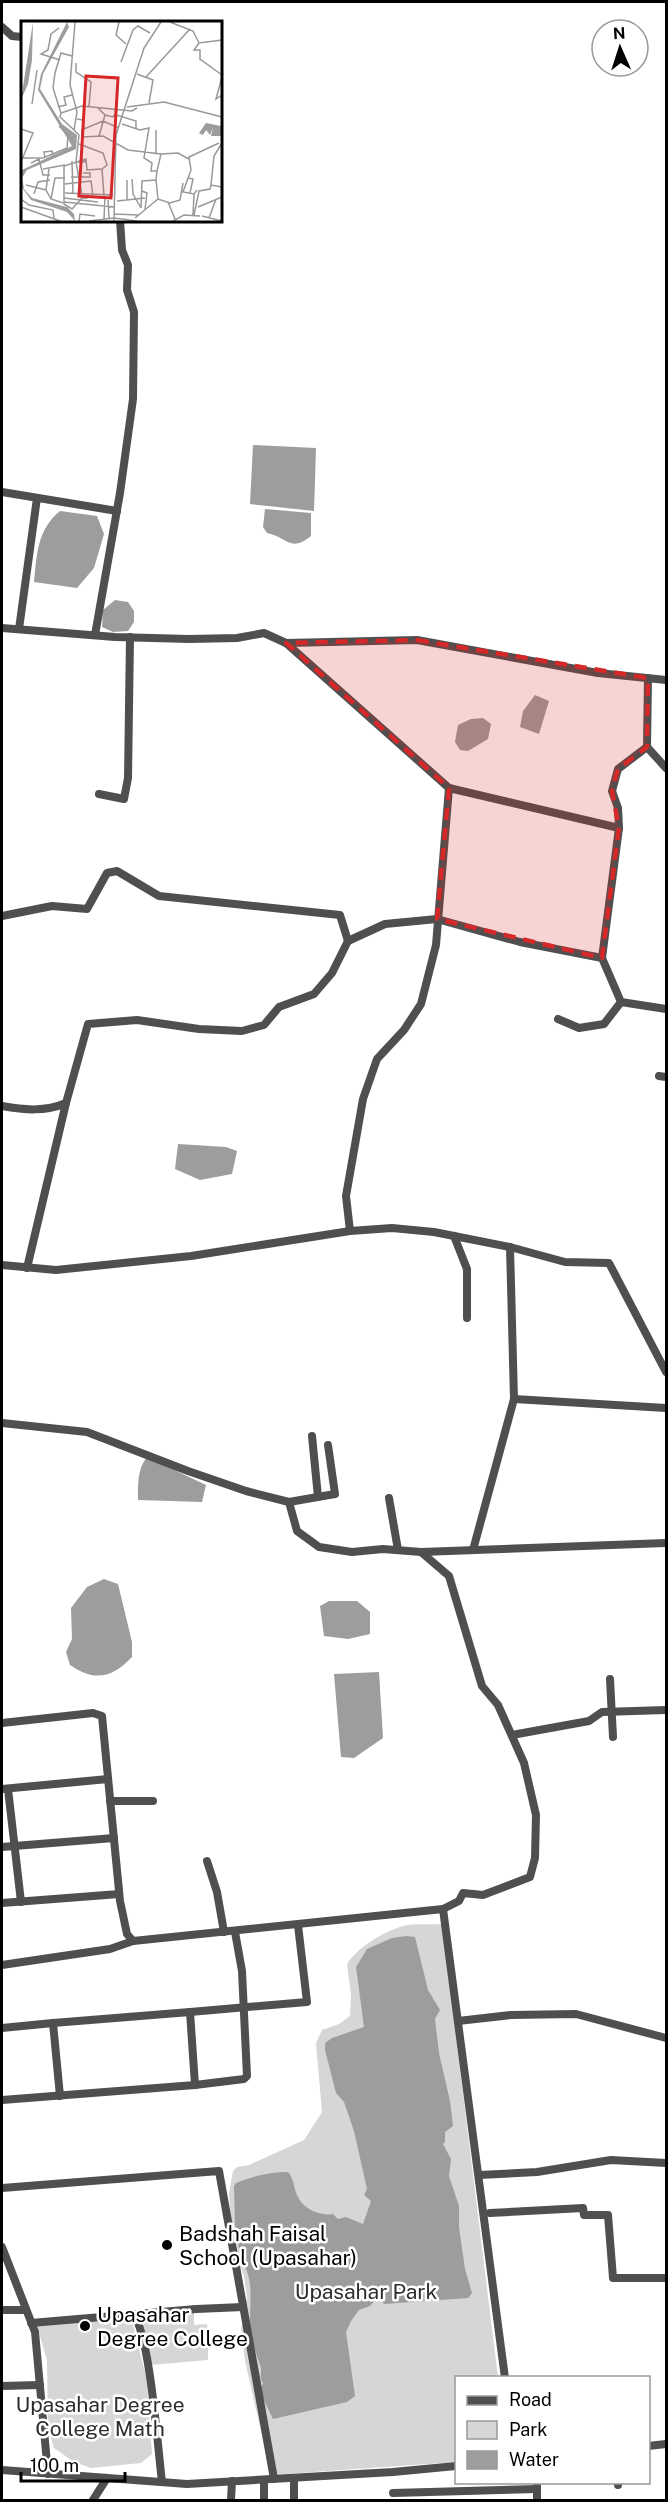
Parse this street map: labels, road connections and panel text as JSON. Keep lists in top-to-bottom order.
{
  "parks": ["Upasahar Park", "Upasahar Degree College Math"],
  "places": ["Badshah Faisal School (Upasahar)", "Upasahar Degree College"],
  "legend": ["Road", "Park", "Water"],
  "scale_bar": "100 m",
  "north": "top"
}
